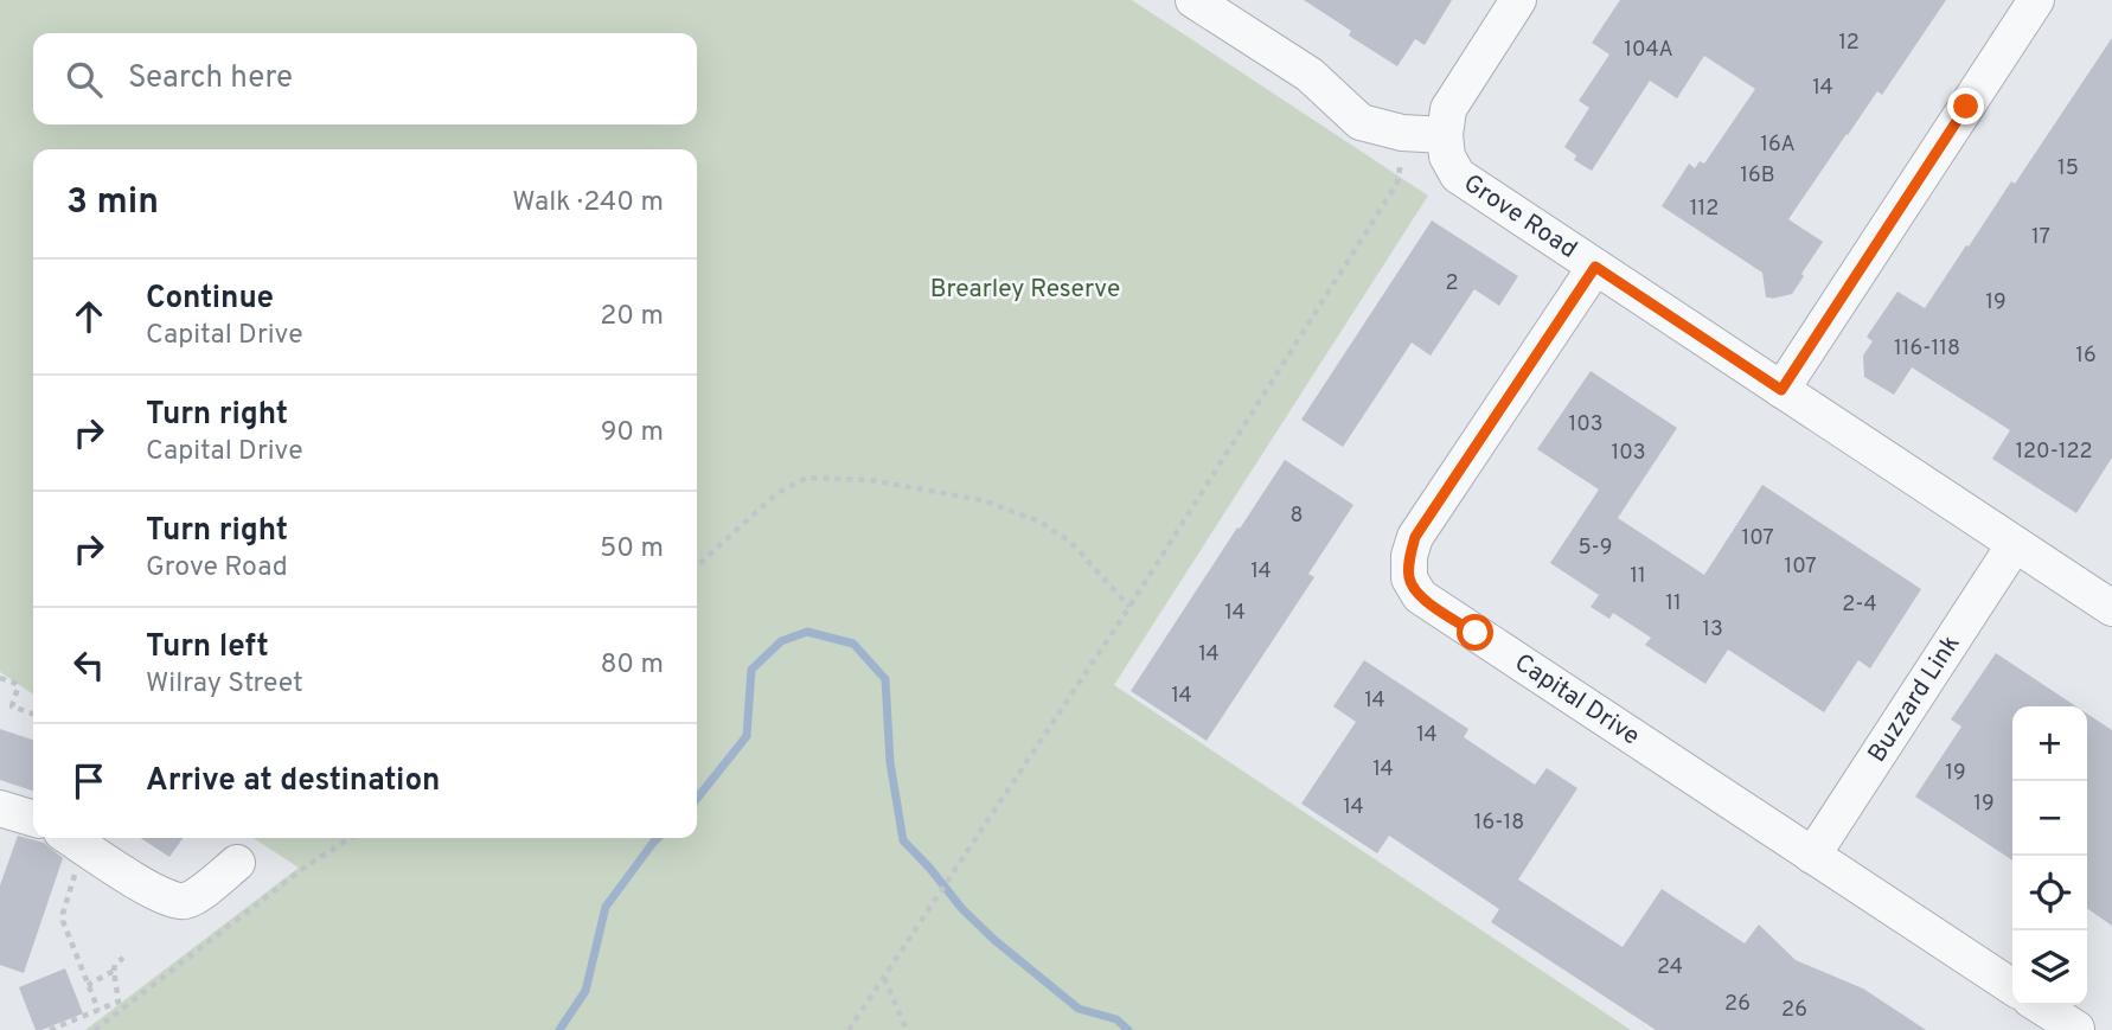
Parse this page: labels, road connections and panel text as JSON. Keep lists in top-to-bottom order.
{
  "streets": {
    "street": ["Grove Road", "Capital Drive", "Buzzard Link"]
  },
  "crossings": [
    ["Grove Road", "Capital Drive"],
    ["Grove Road", "Buzzard Link"],
    ["Capital Drive", "Buzzard Link"]
  ],
  "parks": ["Brearley Reserve"],
  "house_numbers": [
    "12",
    "104A",
    "14",
    "16A",
    "15",
    "16B",
    "112",
    "17",
    "2",
    "19",
    "116-118",
    "16",
    "103",
    "120-122",
    "103",
    "8",
    "107",
    "5-9",
    "107",
    "14",
    "11",
    "11",
    "2-4",
    "14",
    "13",
    "14",
    "14",
    "14",
    "14",
    "14",
    "19",
    "19",
    "14",
    "16-18",
    "24",
    "26",
    "26"
  ],
  "page": {
    "search": "Search here",
    "heading": ["3 min", "Walk · 240 m"],
    "list": [
      ["Continue", "Capital Drive", "20 m"],
      ["Turn right", "Capital Drive", "90 m"],
      ["Turn right", "Grove Road", "50 m"],
      ["Turn left", "Wilray Street", "80 m"],
      "Arrive at destination"
    ],
    "map_buttons": ["+", "−"]
  }
}
